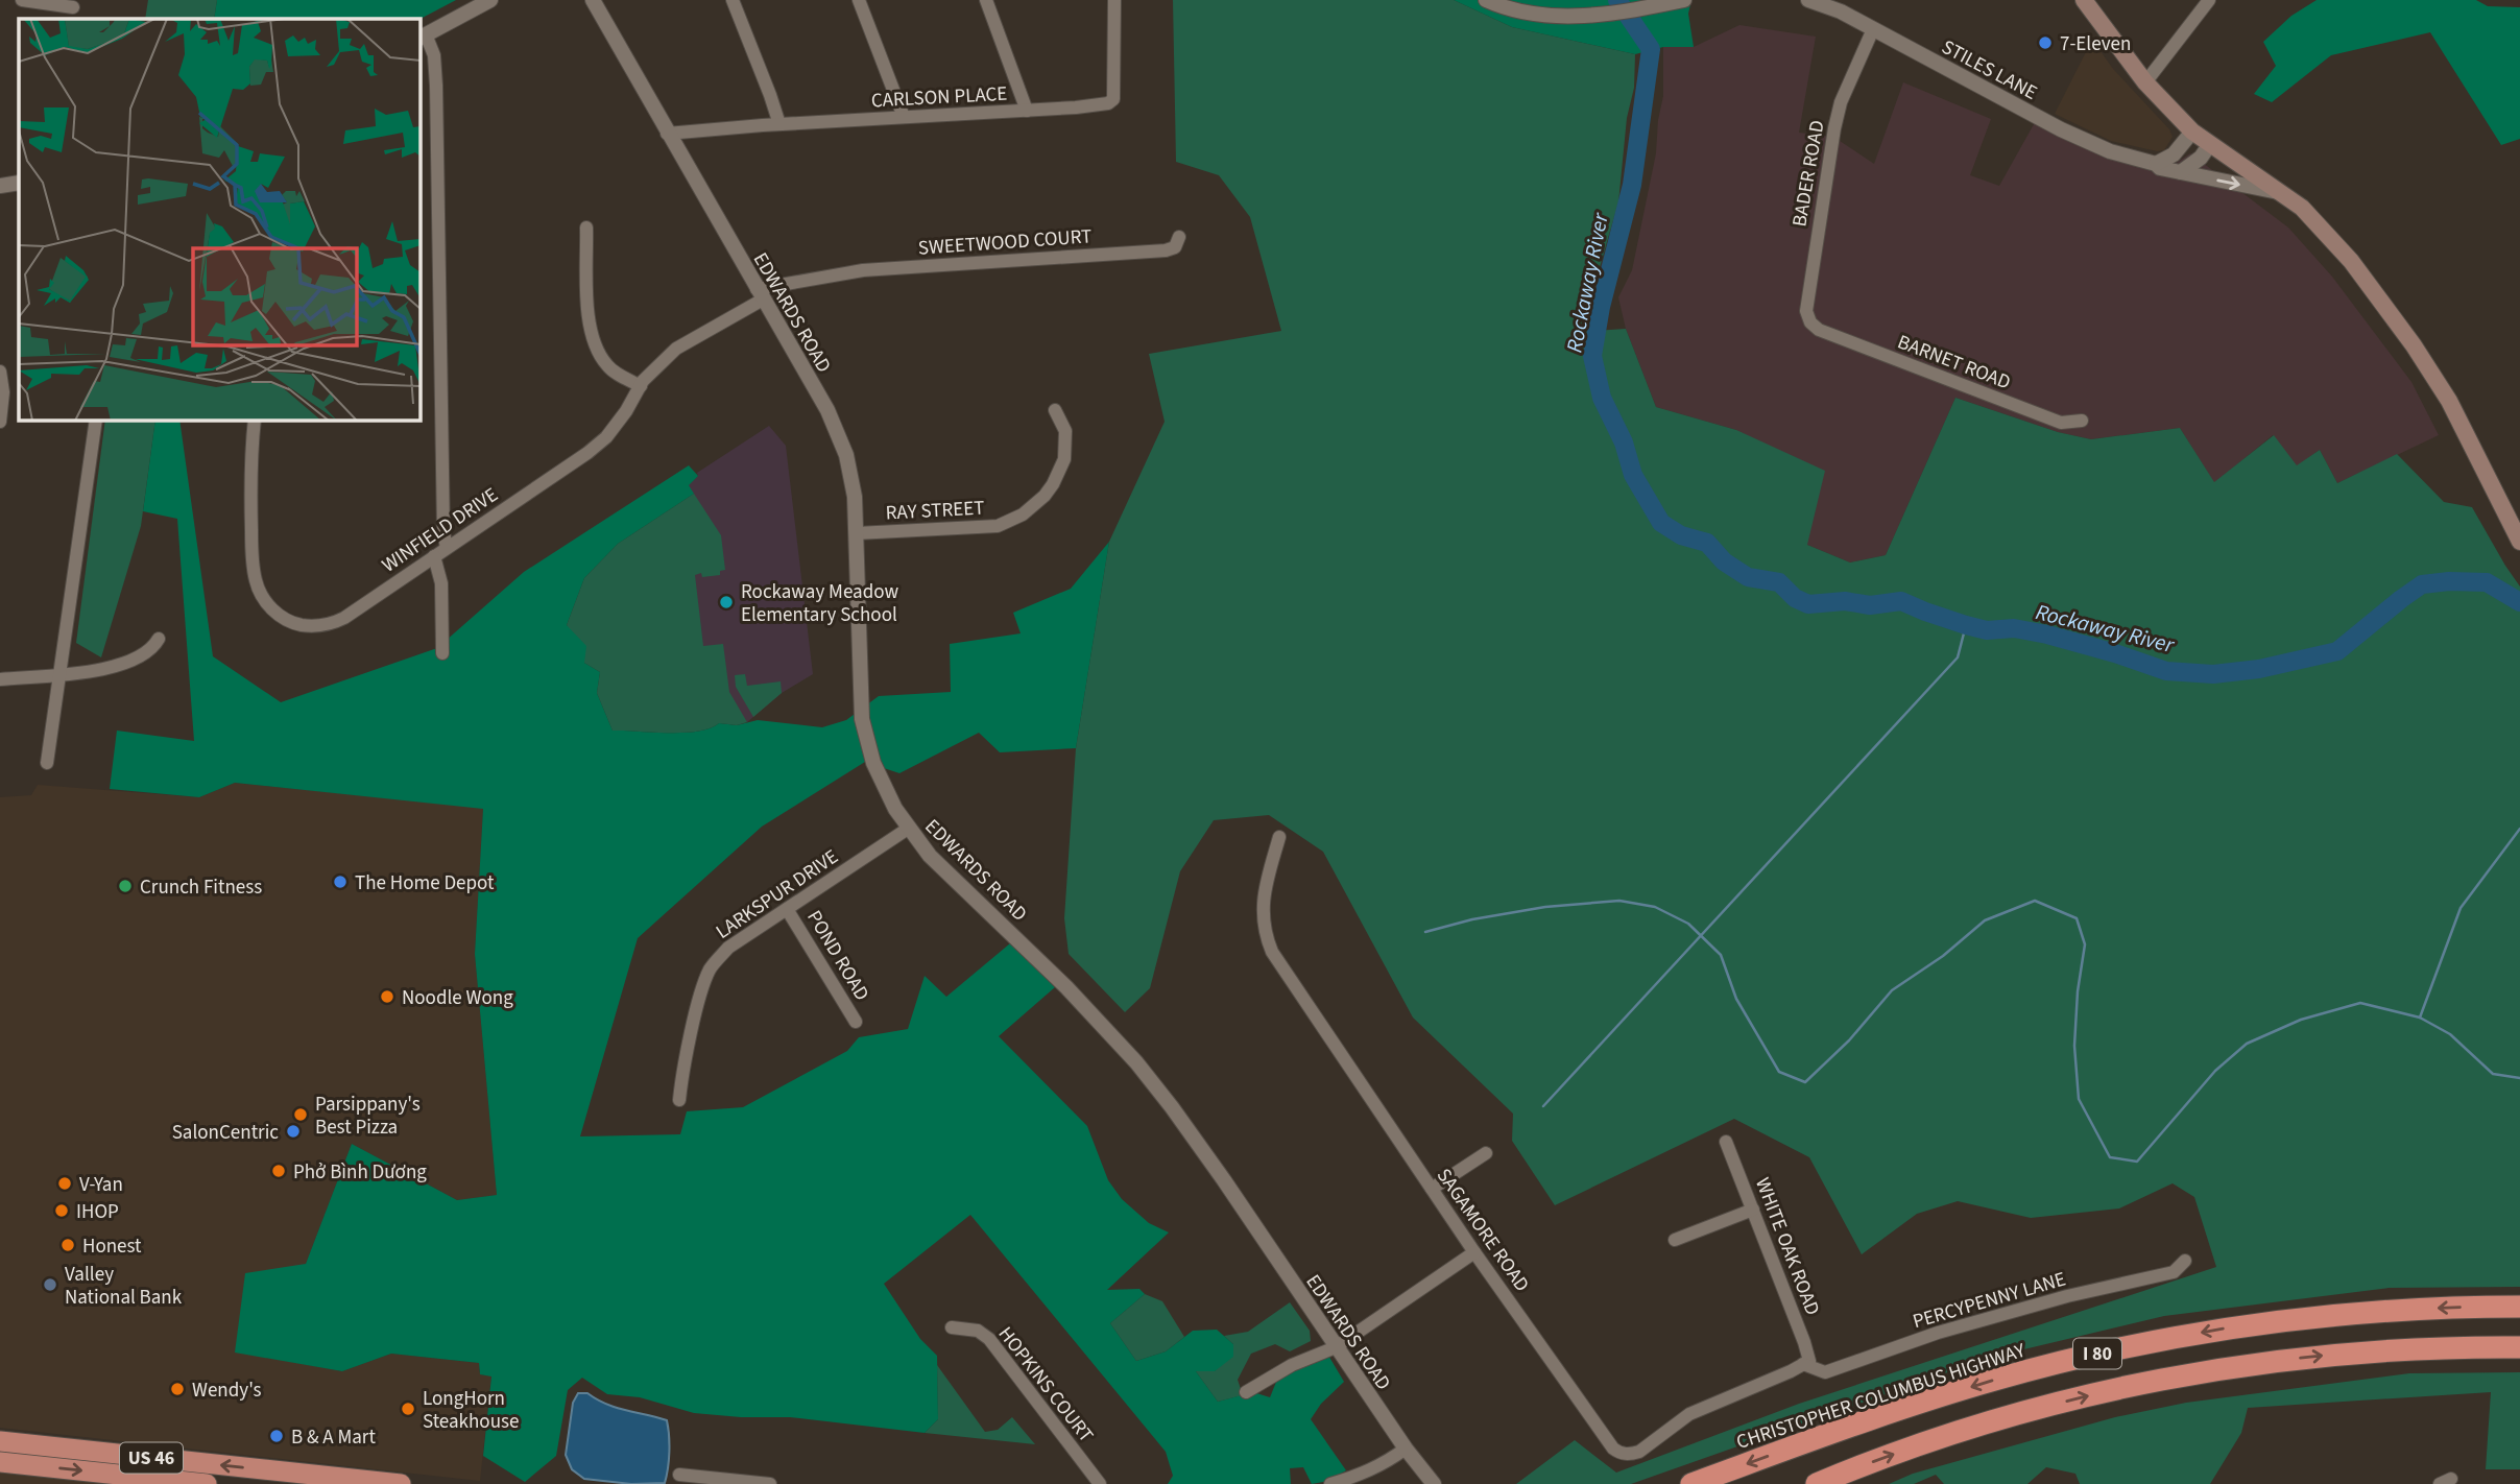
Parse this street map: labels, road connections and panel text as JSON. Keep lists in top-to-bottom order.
{
  "streets": {
    "highway": ["I 80", "CHRISTOPHER COLUMBUS HIGHWAY", "US 46"],
    "street": [
      "STILES LANE",
      "CARLSON PLACE",
      "BADER ROAD",
      "SWEETWOOD COURT",
      "EDWARDS ROAD",
      "BARNET ROAD",
      "RAY STREET",
      "WINFIELD DRIVE",
      "LARKSPUR DRIVE",
      "POND ROAD",
      "SAGAMORE ROAD",
      "WHITE OAK ROAD",
      "PERCYPENNY LANE",
      "HOPKINS COURT"
    ]
  },
  "crossings": [
    ["STILES LANE", "BADER ROAD"],
    ["CARLSON PLACE", "EDWARDS ROAD"],
    ["BADER ROAD", "BARNET ROAD"],
    ["SWEETWOOD COURT", "WINFIELD DRIVE"],
    ["EDWARDS ROAD", "RAY STREET"],
    ["EDWARDS ROAD", "WINFIELD DRIVE"],
    ["EDWARDS ROAD", "LARKSPUR DRIVE"],
    ["LARKSPUR DRIVE", "POND ROAD"],
    ["SAGAMORE ROAD", "WHITE OAK ROAD"],
    ["SAGAMORE ROAD", "PERCYPENNY LANE"],
    ["WHITE OAK ROAD", "PERCYPENNY LANE"]
  ],
  "water": ["Rockaway River"],
  "places": [
    "7-Eleven",
    "Rockaway Meadow Elementary School",
    "The Home Depot",
    "Crunch Fitness",
    "Noodle Wong",
    "Parsippany's Best Pizza",
    "SalonCentric",
    "Phở Bình Dương",
    "V-Yan",
    "IHOP",
    "Honest",
    "Valley National Bank",
    "Wendy's",
    "LongHorn Steakhouse",
    "B & A Mart"
  ]
}
